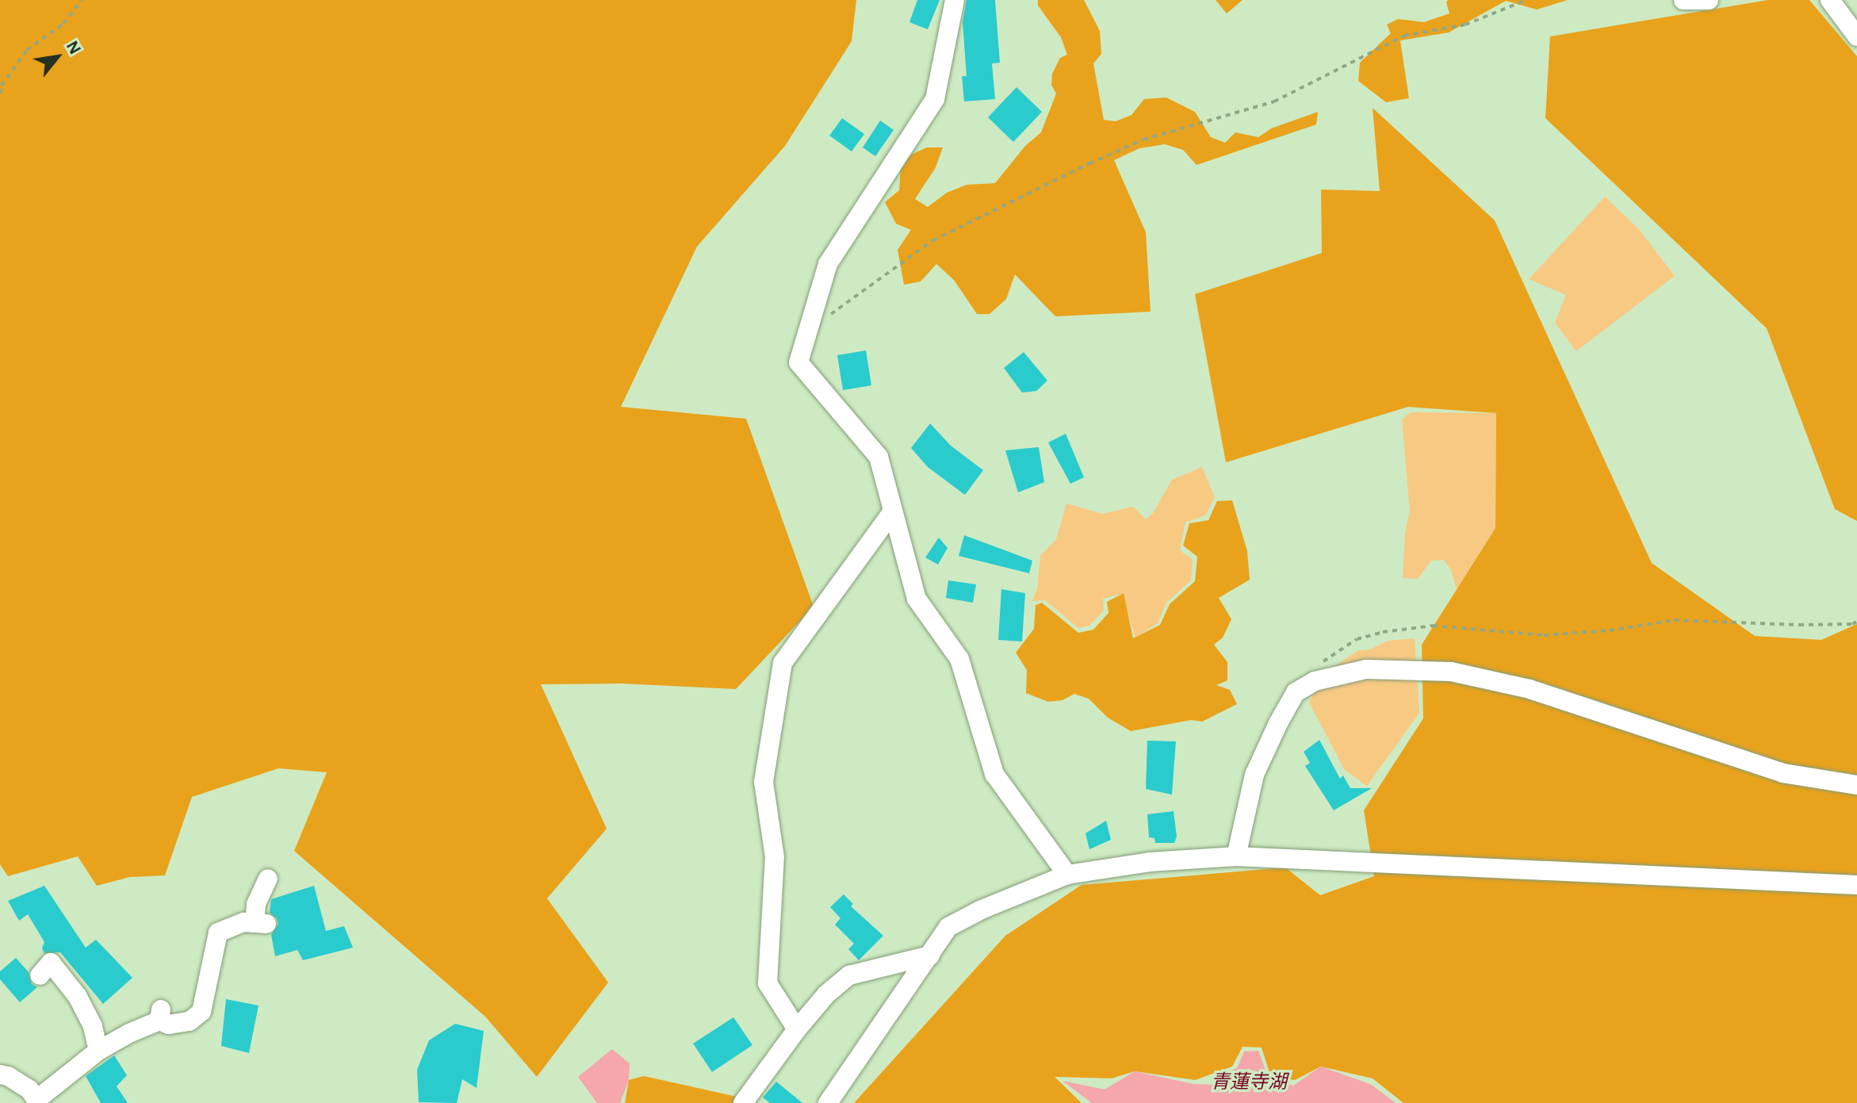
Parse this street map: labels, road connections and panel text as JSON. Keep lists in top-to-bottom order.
{
  "water": ["青蓮寺湖"],
  "north": "top right"
}
